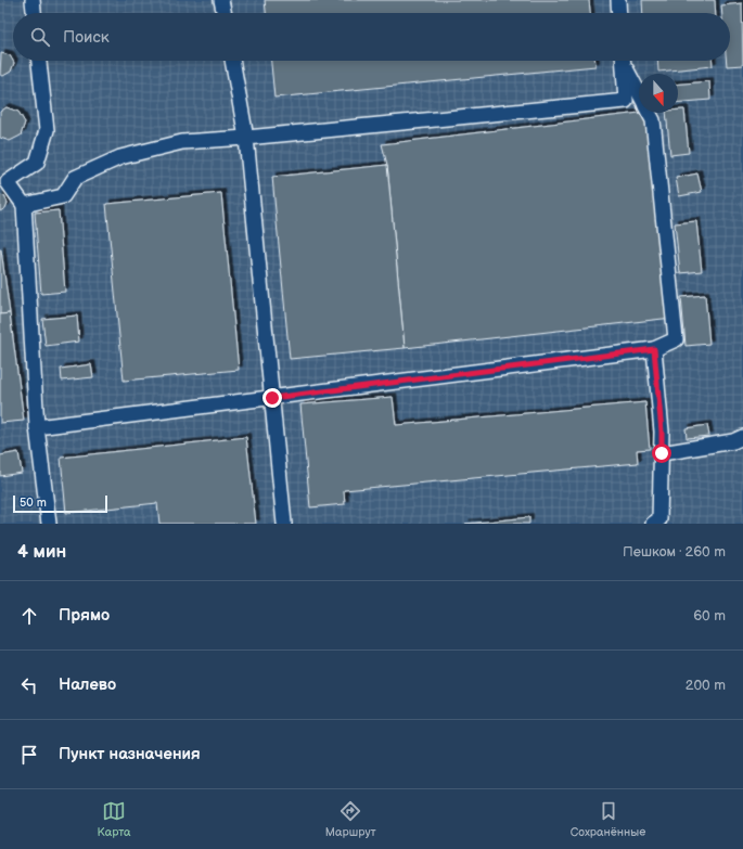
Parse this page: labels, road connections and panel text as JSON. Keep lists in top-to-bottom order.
{
  "scale_bar": "50 m",
  "north": "bottom",
  "page": {
    "search": "Поиск",
    "scale": "50 m",
    "heading": ["4 мин", "Пешком · 260 m"],
    "list": [
      ["Прямо", "60 m"],
      ["Налево", "200 m"],
      "Пункт назначения"
    ],
    "nav": ["Карта", "Маршрут", "Сохранённые"]
  }
}
